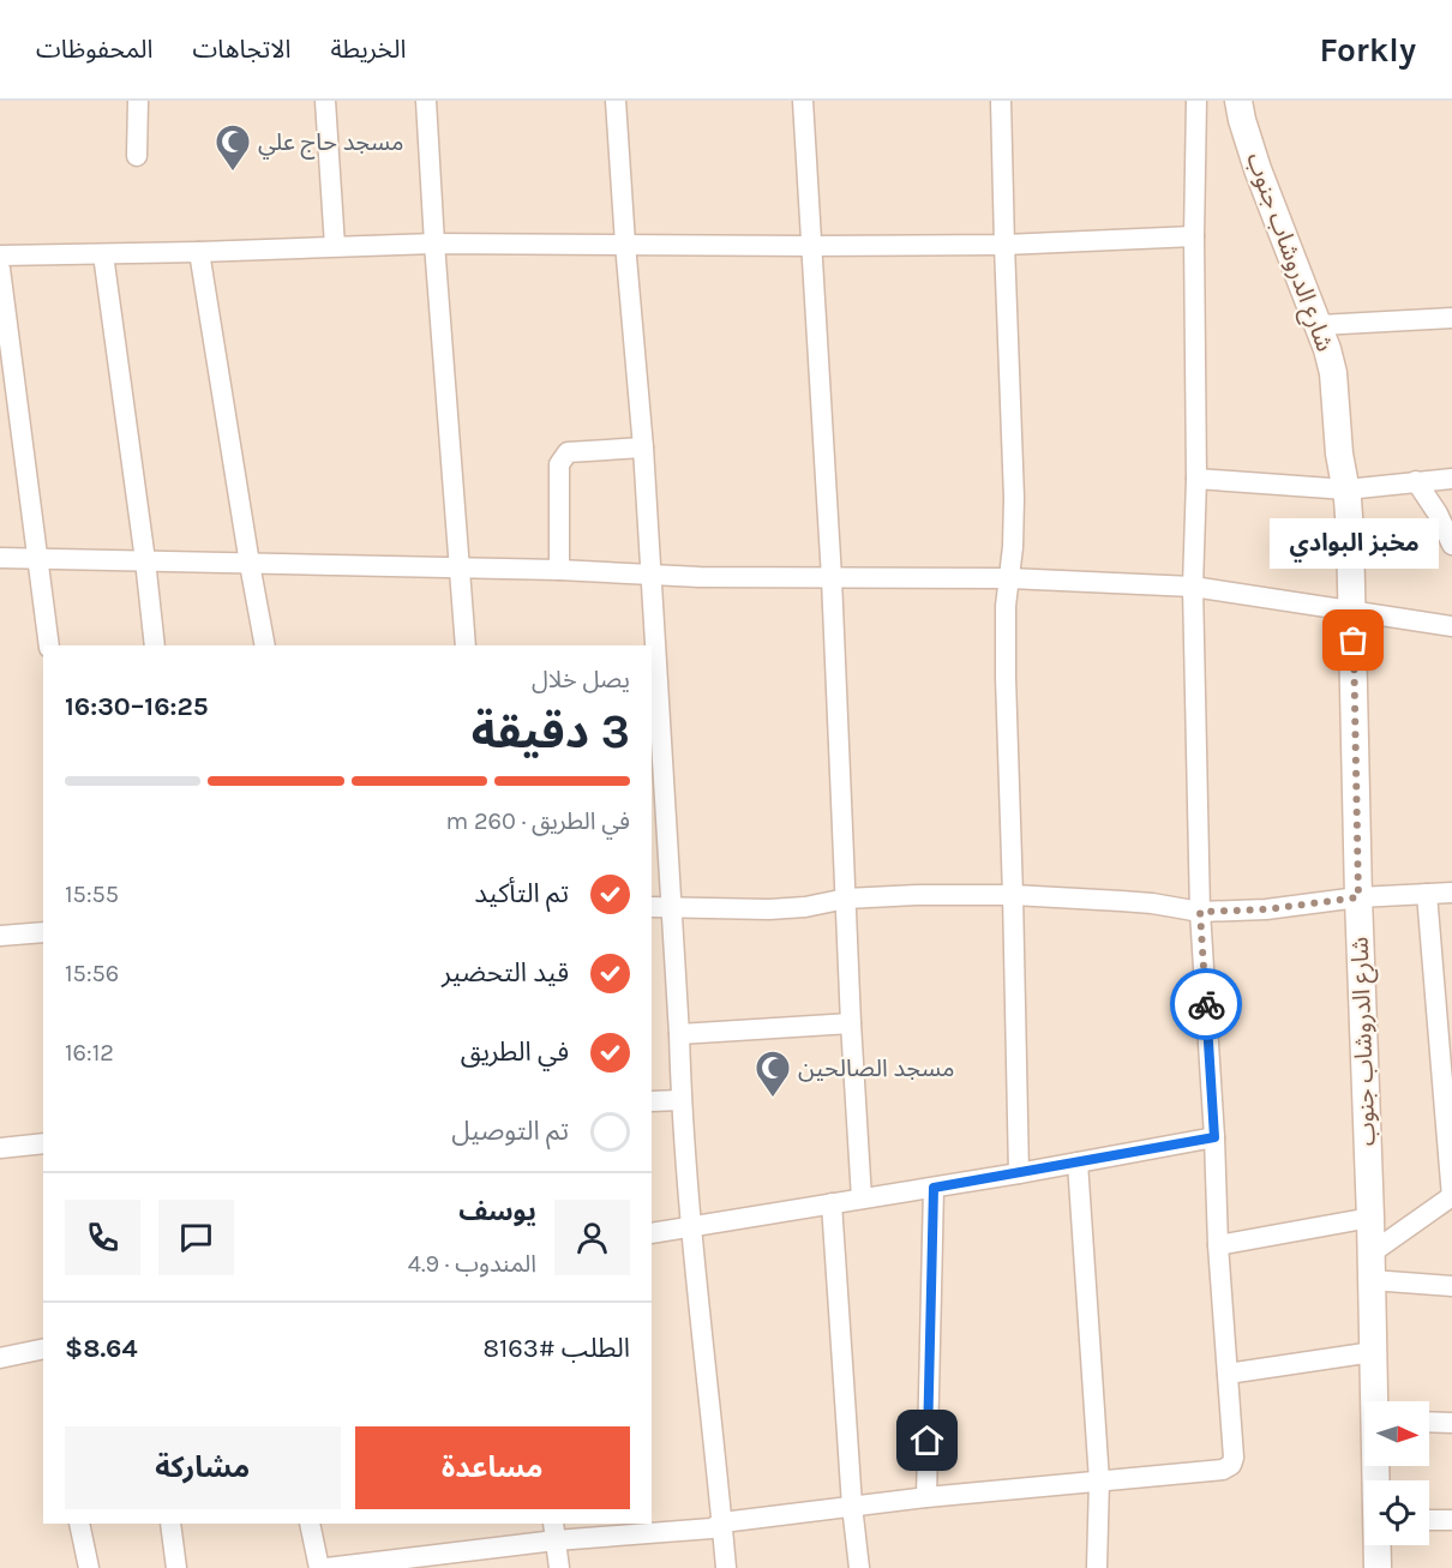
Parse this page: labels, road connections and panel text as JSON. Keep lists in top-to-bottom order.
{
  "streets": {
    "street": ["شارع الدروشاب جنوب"]
  },
  "places": {
    "mosque": ["مسجد حاج علي", "مسجد الصالحين"],
    "other": ["مخبز البوادي"]
  },
  "north": "right",
  "page": {
    "header": "Forkly",
    "nav": ["الخريطة", "الاتجاهات", "المحفوظات"],
    "bubble": "مخبز البوادي",
    "heading": ["3 دقيقة", "يصل خلال", "16:25–16:30"],
    "panel": [
      "يوسف",
      "المندوب · 4.9",
      "الطلب #8163",
      "$8.64"
    ],
    "bar": "في الطريق · 260 m",
    "list": [
      ["تم التأكيد", "15:55"],
      ["قيد التحضير", "15:56"],
      ["في الطريق", "16:12"],
      "تم التوصيل"
    ],
    "buttons": ["مساعدة", "مشاركة"]
  }
}
